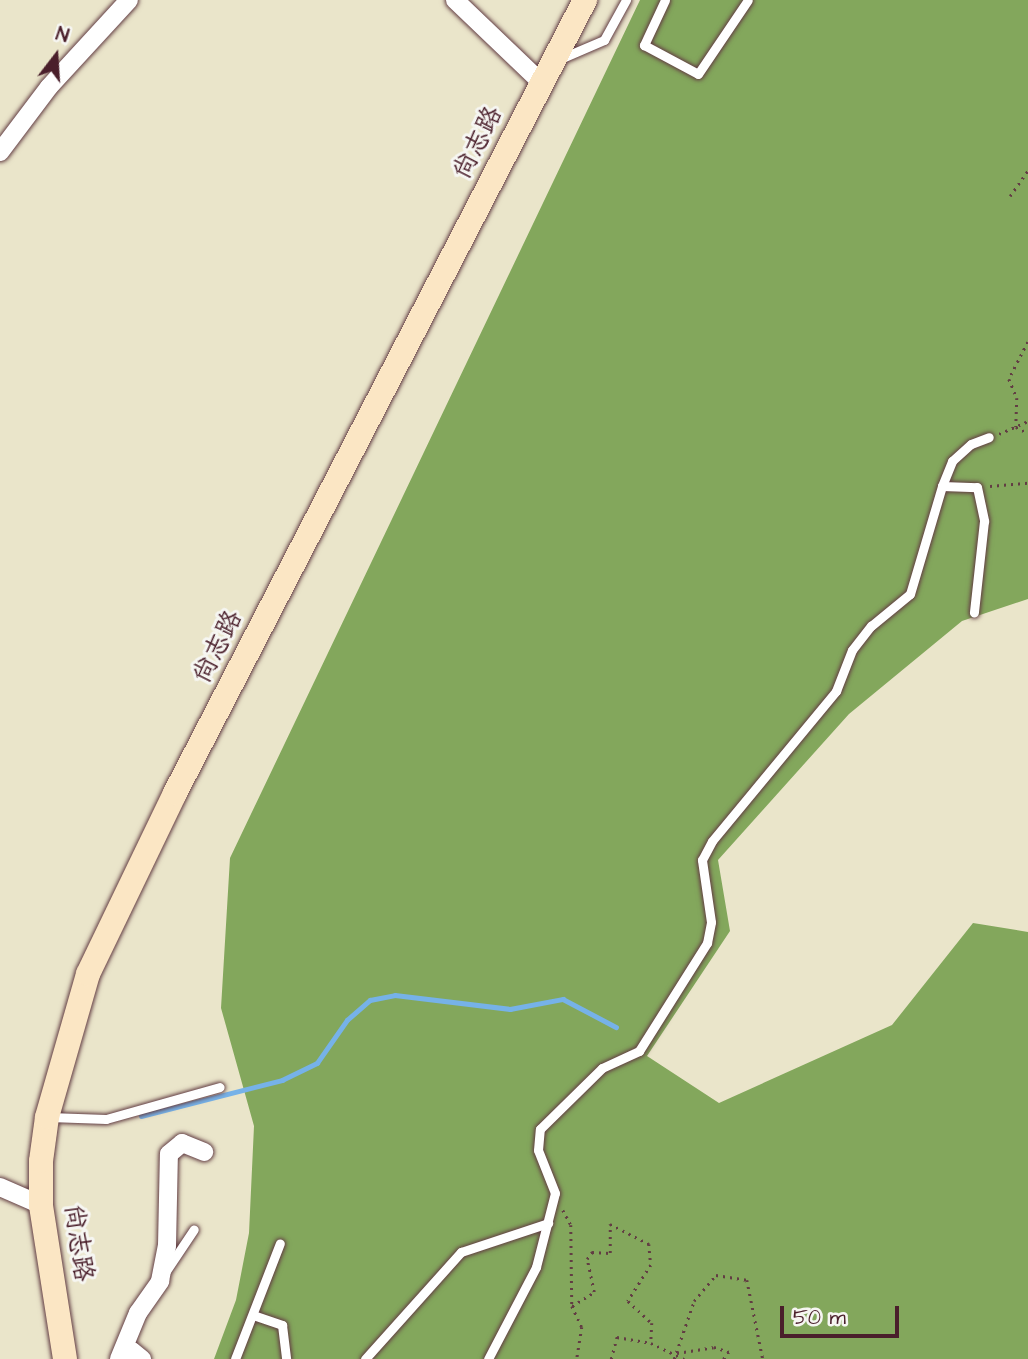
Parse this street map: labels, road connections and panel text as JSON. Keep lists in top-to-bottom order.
{
  "streets": {
    "street": ["尚志路"]
  },
  "scale_bar": "50 m",
  "north": "top"
}
